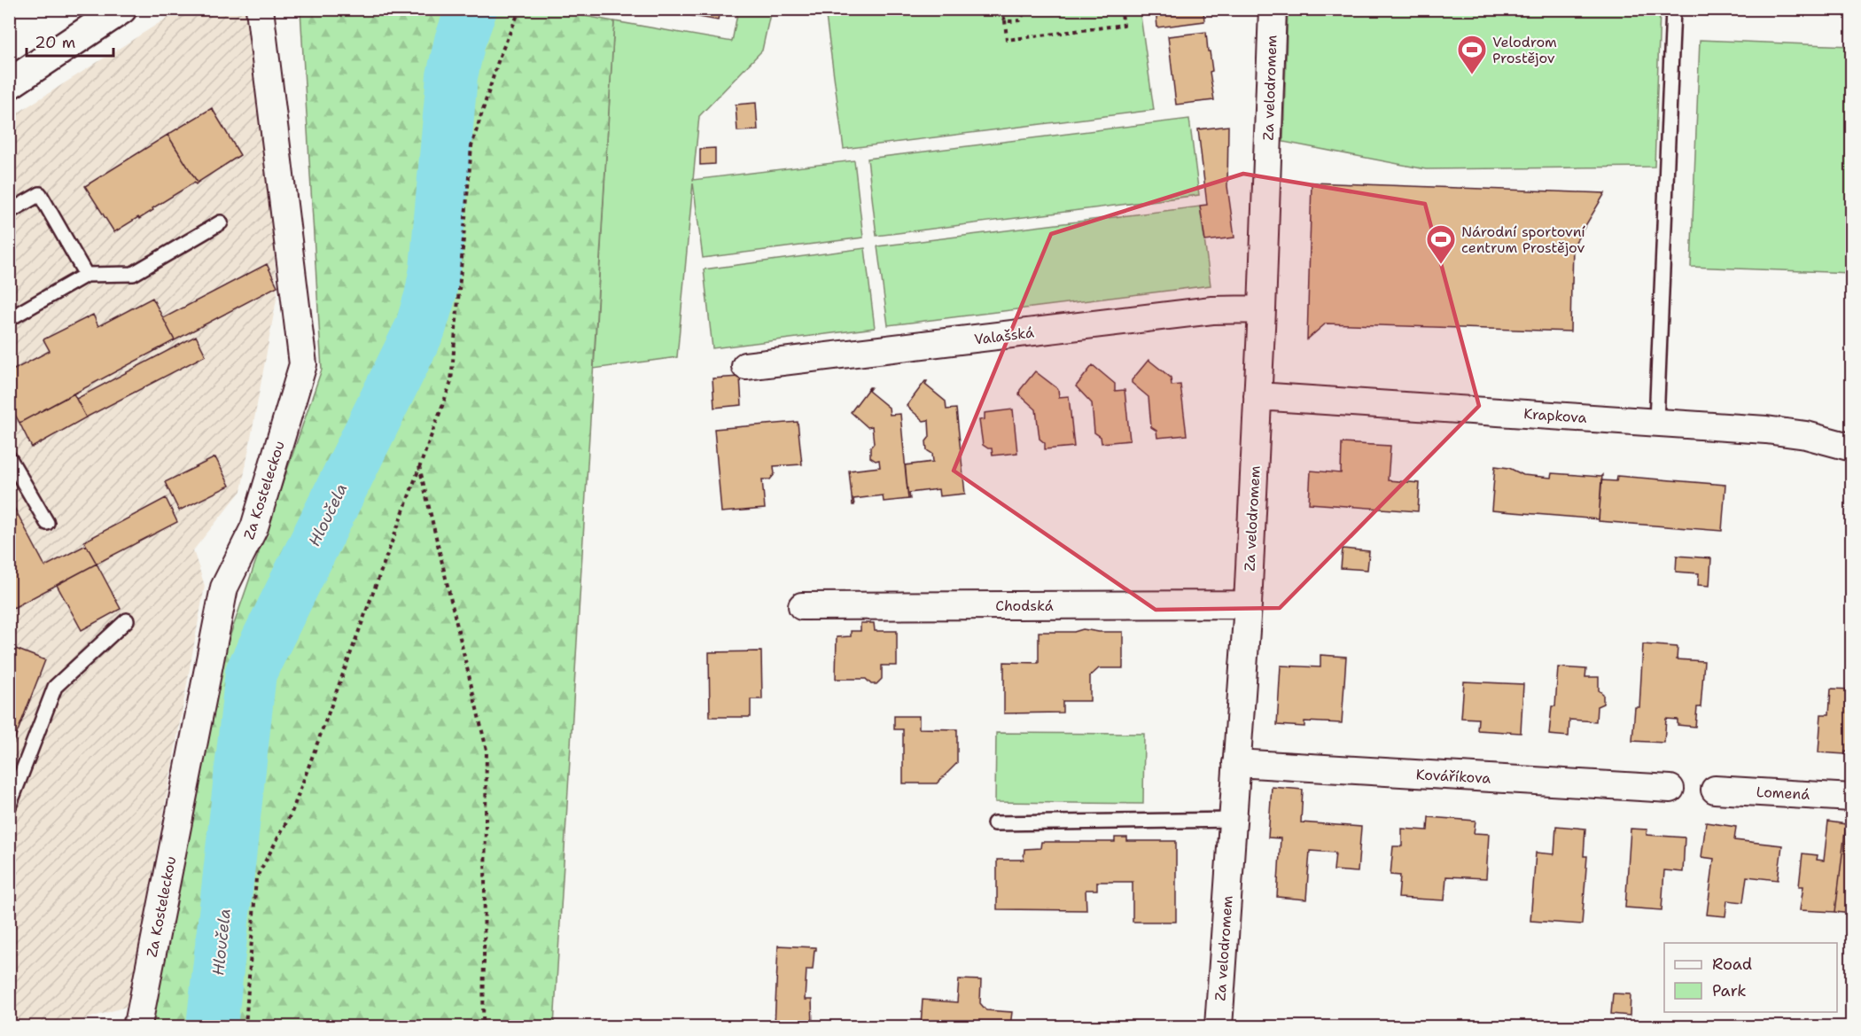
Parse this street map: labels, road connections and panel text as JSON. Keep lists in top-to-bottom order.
{
  "streets": {
    "street": [
      "Za velodromem",
      "Valašská",
      "Krapkova",
      "Za Kosteleckou",
      "Chodská",
      "Kováříkova",
      "Lomená"
    ]
  },
  "crossings": [
    ["Za velodromem", "Valašská"],
    ["Za velodromem", "Krapkova"],
    ["Za velodromem", "Chodská"],
    ["Za velodromem", "Kováříkova"]
  ],
  "water": ["Hloučela"],
  "places": {
    "sports": ["Velodrom Prostějov", "Národní sportovní centrum Prostějov"]
  },
  "legend": ["Road", "Park"],
  "scale_bar": "20 m"
}
